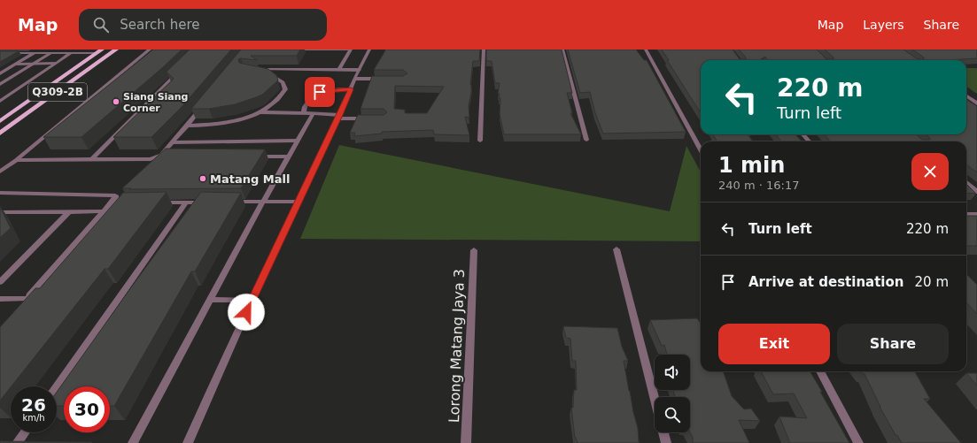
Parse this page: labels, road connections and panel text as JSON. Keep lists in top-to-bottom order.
{
  "streets": {
    "main road": ["Q309-2B"],
    "street": ["Lorong Matang Jaya 3"]
  },
  "places": ["Siang Siang Corner", "Matang Mall"],
  "page": {
    "header": "Map",
    "search": "Search here",
    "nav": ["Map", "Layers", "Share"],
    "turn": ["220 m", "Turn left"],
    "heading": ["1 min", "240 m · 16:17"],
    "list": [
      {
        "name": "Turn left",
        "value": "220 m"
      },
      {
        "name": "Arrive at destination",
        "value": "20 m"
      }
    ],
    "buttons": ["Exit", "Share"],
    "speed": "26 km/h",
    "limit": "30"
  }
}
